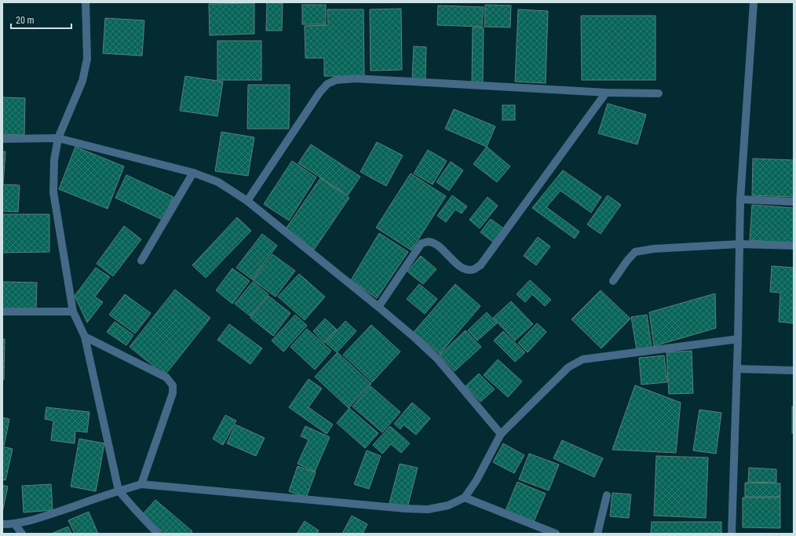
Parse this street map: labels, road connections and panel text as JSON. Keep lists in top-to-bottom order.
{
  "scale_bar": "20 m"
}
